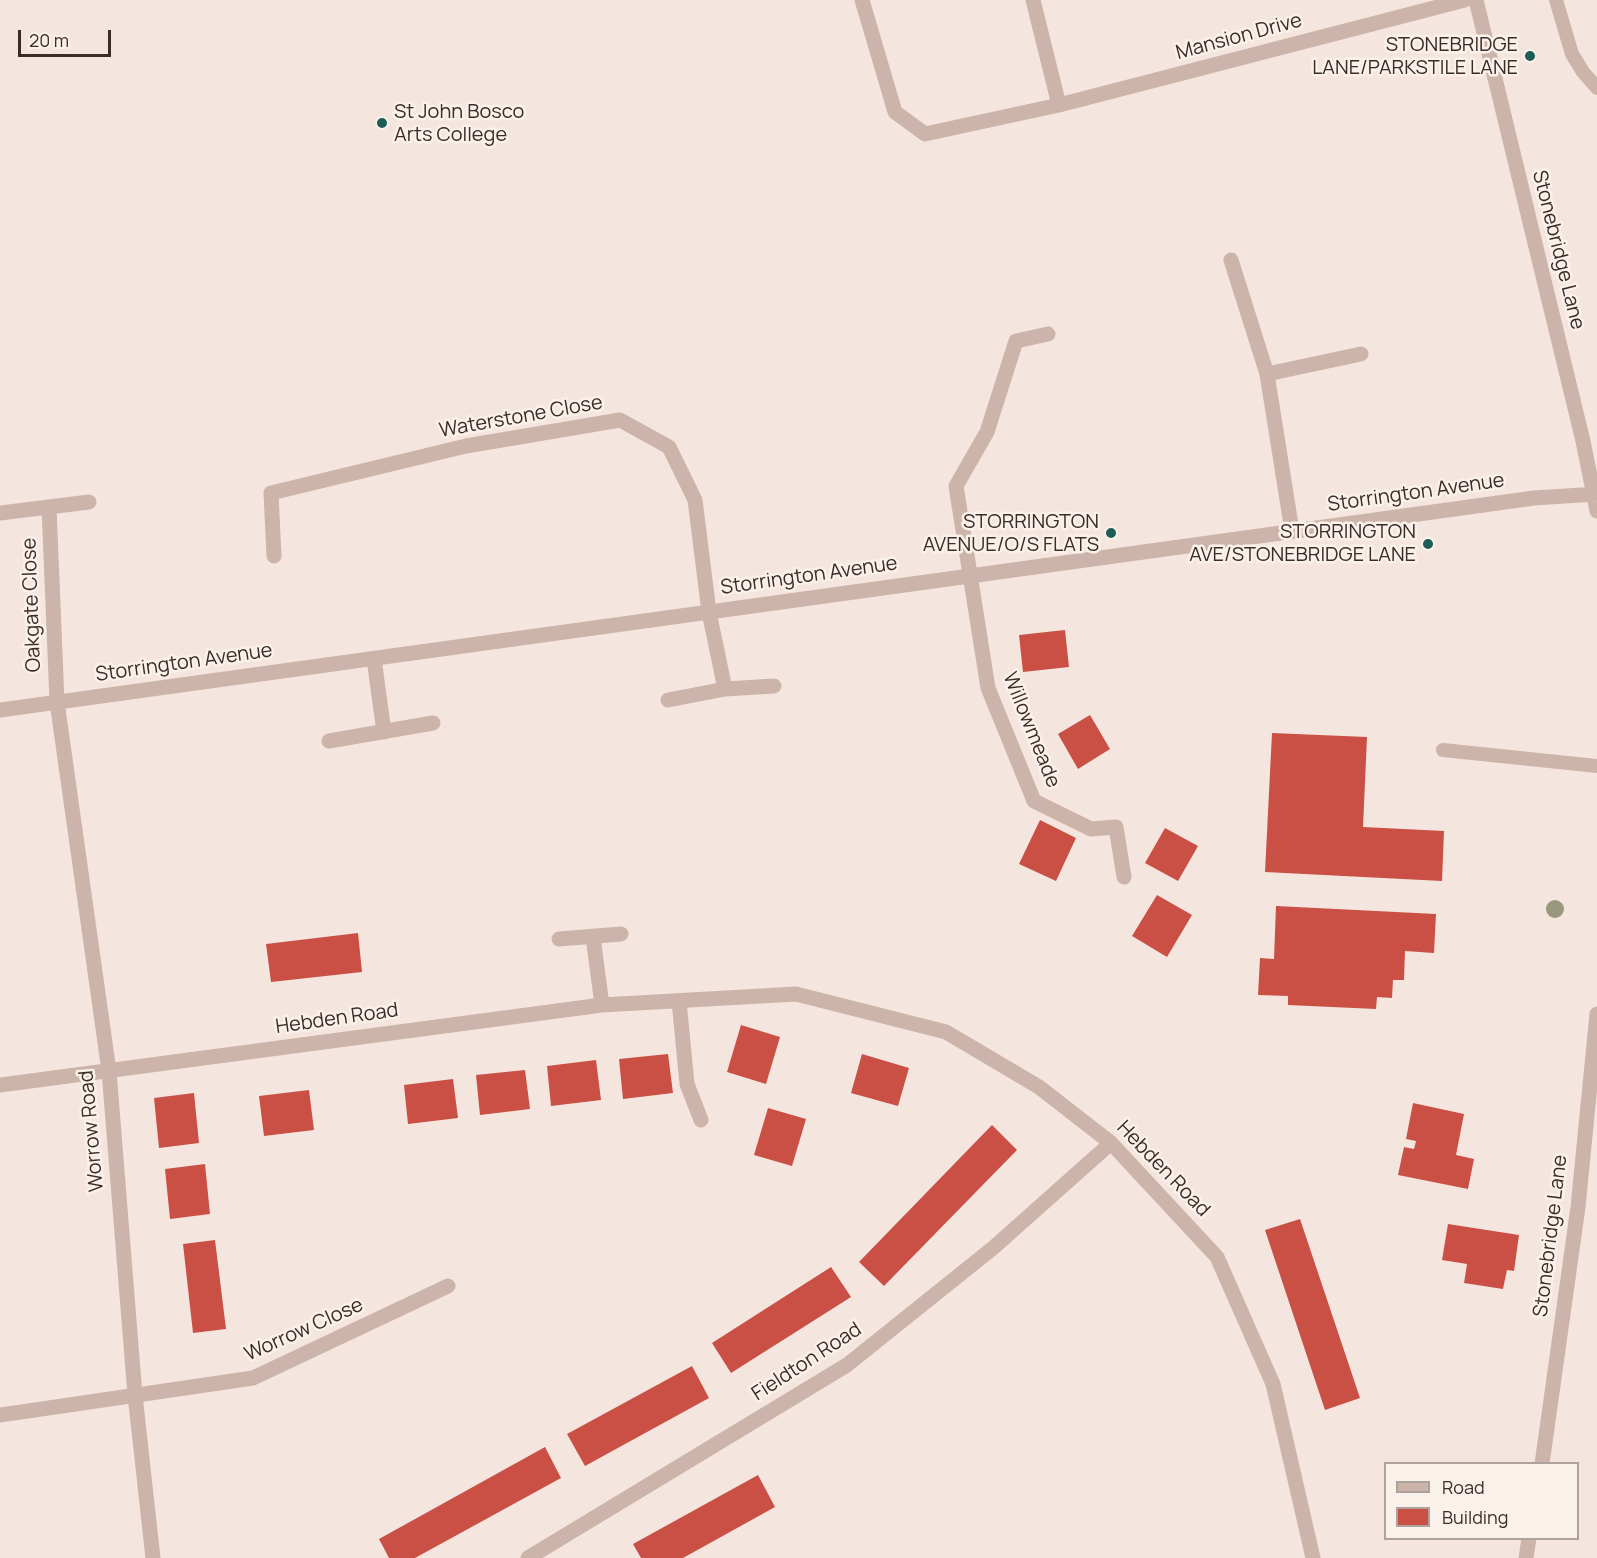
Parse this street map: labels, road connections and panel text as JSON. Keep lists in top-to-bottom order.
{
  "streets": {
    "street": [
      "Mansion Drive",
      "Stonebridge Lane",
      "Waterstone Close",
      "Storrington Avenue",
      "Oakgate Close",
      "Willowmeade",
      "Hebden Road",
      "Worrow Road",
      "Worrow Close",
      "Fieldton Road"
    ]
  },
  "crossings": [
    ["Stonebridge Lane", "Storrington Avenue"],
    ["Waterstone Close", "Storrington Avenue"],
    ["Storrington Avenue", "Oakgate Close"],
    ["Storrington Avenue", "Willowmeade"],
    ["Storrington Avenue", "Worrow Road"],
    ["Oakgate Close", "Worrow Road"],
    ["Hebden Road", "Worrow Road"],
    ["Hebden Road", "Fieldton Road"],
    ["Worrow Road", "Worrow Close"]
  ],
  "places": [
    "STONEBRIDGE LANE/PARKSTILE LANE",
    "St John Bosco Arts College",
    "STORRINGTON AVENUE/O/S FLATS",
    "STORRINGTON AVE/STONEBRIDGE LANE"
  ],
  "legend": ["Road", "Building"],
  "scale_bar": "20 m"
}
